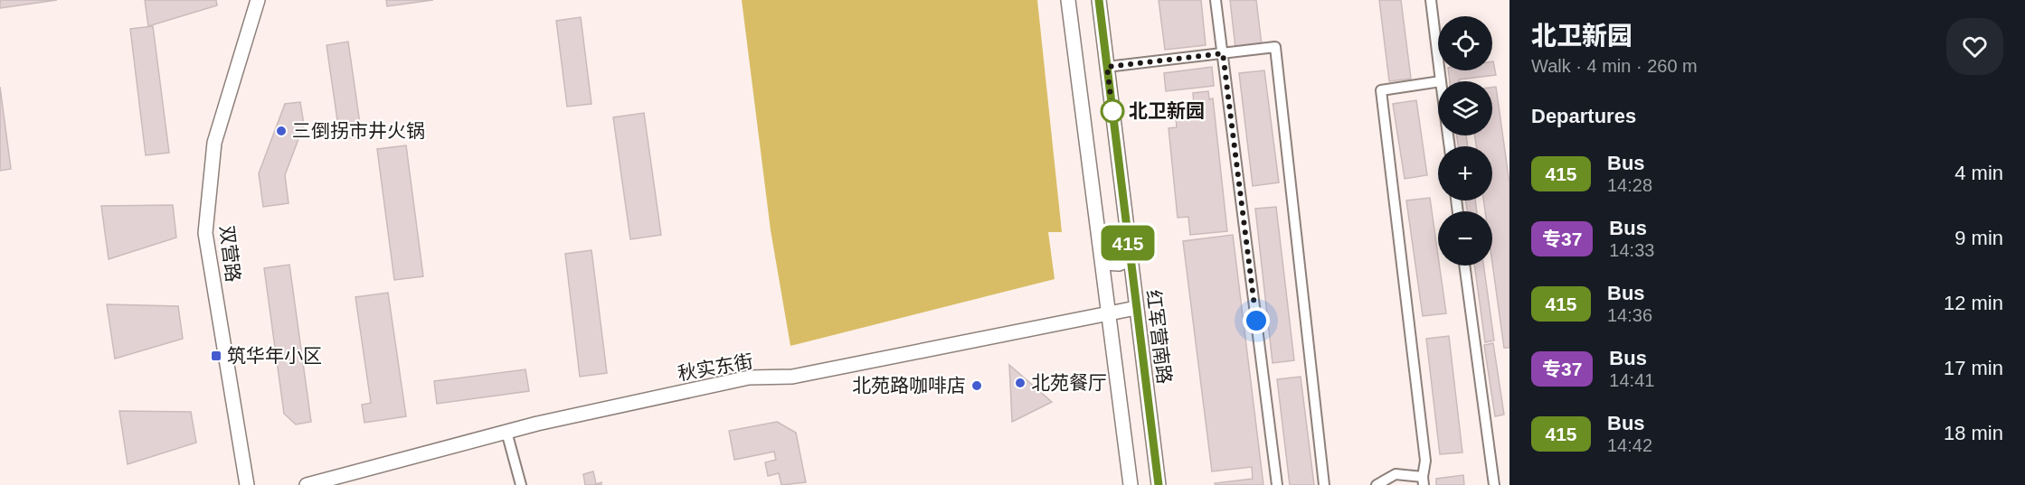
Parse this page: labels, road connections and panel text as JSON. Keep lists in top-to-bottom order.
{
  "streets": {
    "street": ["双营路", "红军营南路", "秋实东街"]
  },
  "crossings": [
    ["红军营南路", "秋实东街"]
  ],
  "places": {
    "other": [
      "北卫新园",
      "三倒拐市井火锅",
      "北苑餐厅",
      "北苑路咖啡店"
    ],
    "transit": ["筑华年小区"]
  },
  "lines": ["bus line 415"],
  "page": {
    "on_map": "415",
    "heading": [
      ["北卫新园", "Walk · 4 min · 260 m"],
      "Departures"
    ],
    "map_buttons": ["+", "−"],
    "list": [
      {
        "mark": "415",
        "name": "Bus",
        "note": "14:28",
        "value": "4 min"
      },
      {
        "mark": "专37",
        "name": "Bus",
        "note": "14:33",
        "value": "9 min"
      },
      {
        "mark": "415",
        "name": "Bus",
        "note": "14:36",
        "value": "12 min"
      },
      {
        "mark": "专37",
        "name": "Bus",
        "note": "14:41",
        "value": "17 min"
      },
      {
        "mark": "415",
        "name": "Bus",
        "note": "14:42",
        "value": "18 min"
      }
    ]
  }
}
